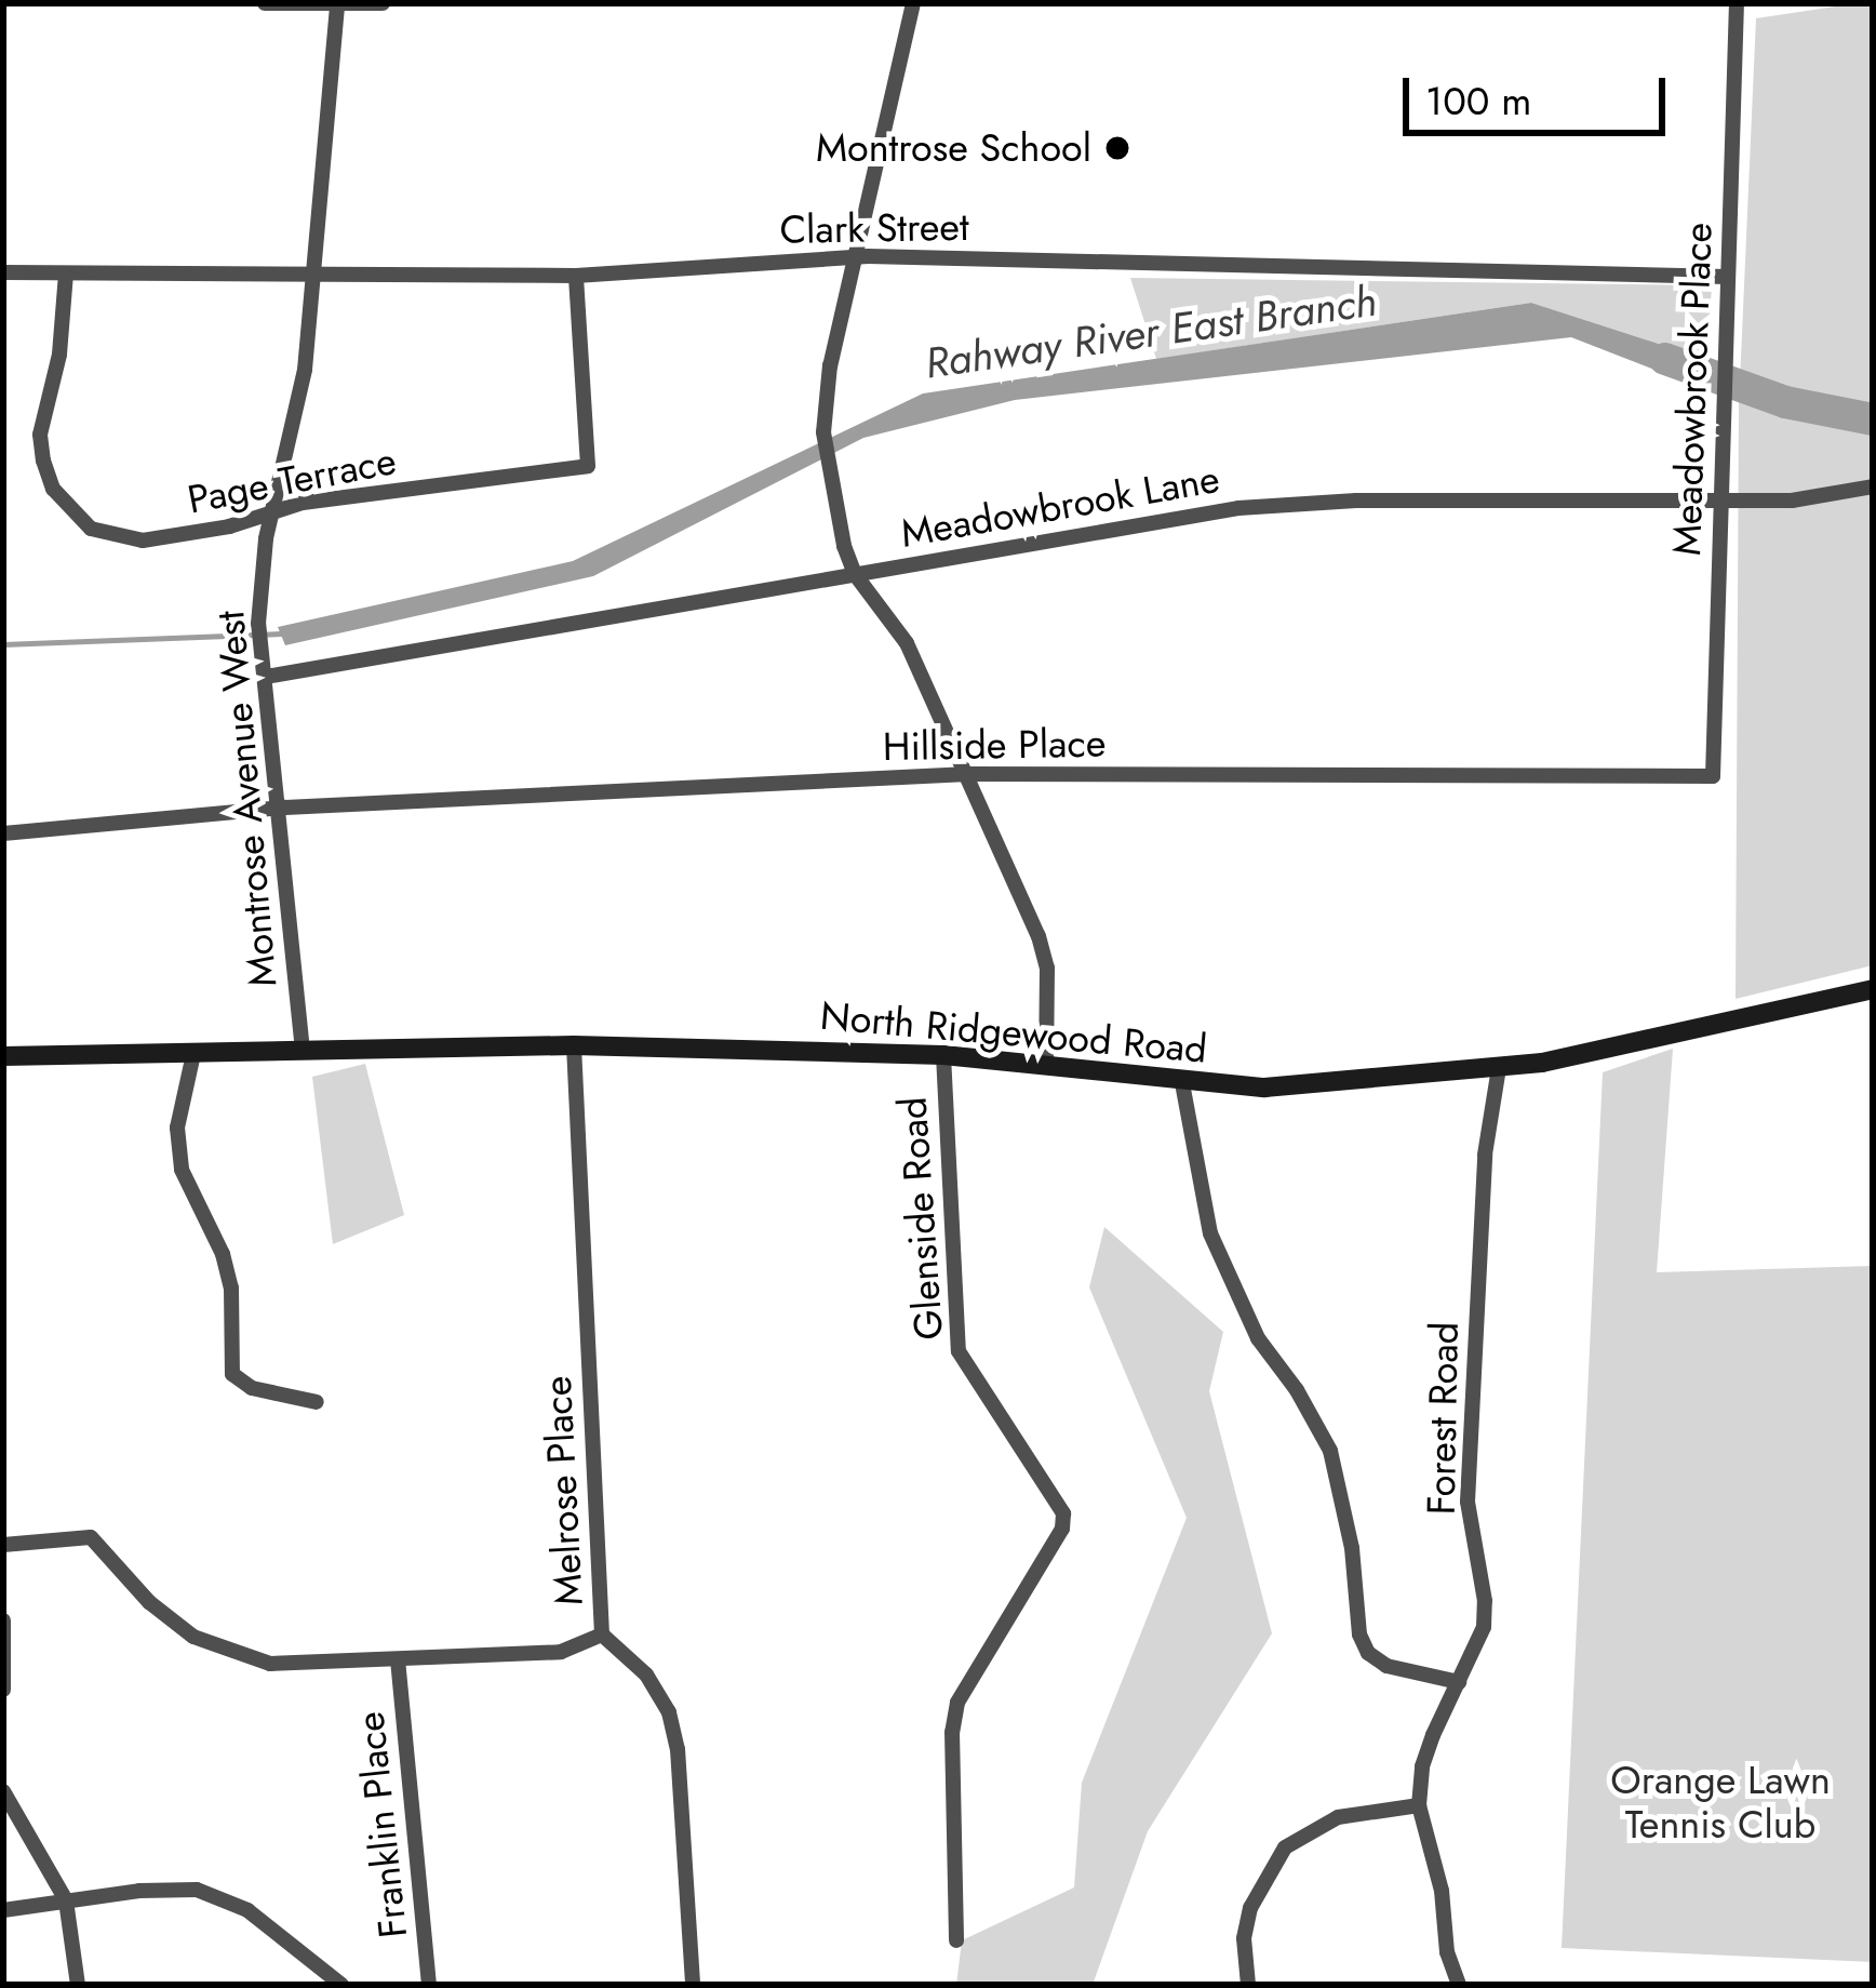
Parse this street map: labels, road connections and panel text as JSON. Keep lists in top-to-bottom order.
{
  "streets": {
    "street": [
      "Clark Street",
      "Meadowbrook Place",
      "Page Terrace",
      "Meadowbrook Lane",
      "Hillside Place",
      "Montrose Avenue West",
      "North Ridgewood Road",
      "Glenside Road",
      "Forest Road",
      "Melrose Place",
      "Franklin Place"
    ]
  },
  "crossings": [
    ["Clark Street", "Meadowbrook Place"],
    ["Clark Street", "Page Terrace"],
    ["Clark Street", "Montrose Avenue West"],
    ["Meadowbrook Place", "Meadowbrook Lane"],
    ["Meadowbrook Place", "Hillside Place"],
    ["Page Terrace", "Montrose Avenue West"],
    ["Meadowbrook Lane", "Montrose Avenue West"],
    ["Hillside Place", "Montrose Avenue West"],
    ["Montrose Avenue West", "North Ridgewood Road"],
    ["North Ridgewood Road", "Glenside Road"],
    ["North Ridgewood Road", "Forest Road"],
    ["North Ridgewood Road", "Melrose Place"]
  ],
  "water": ["Rahway River East Branch"],
  "parks": ["Orange Lawn Tennis Club"],
  "places": ["Montrose School"],
  "scale_bar": "100 m"
}
